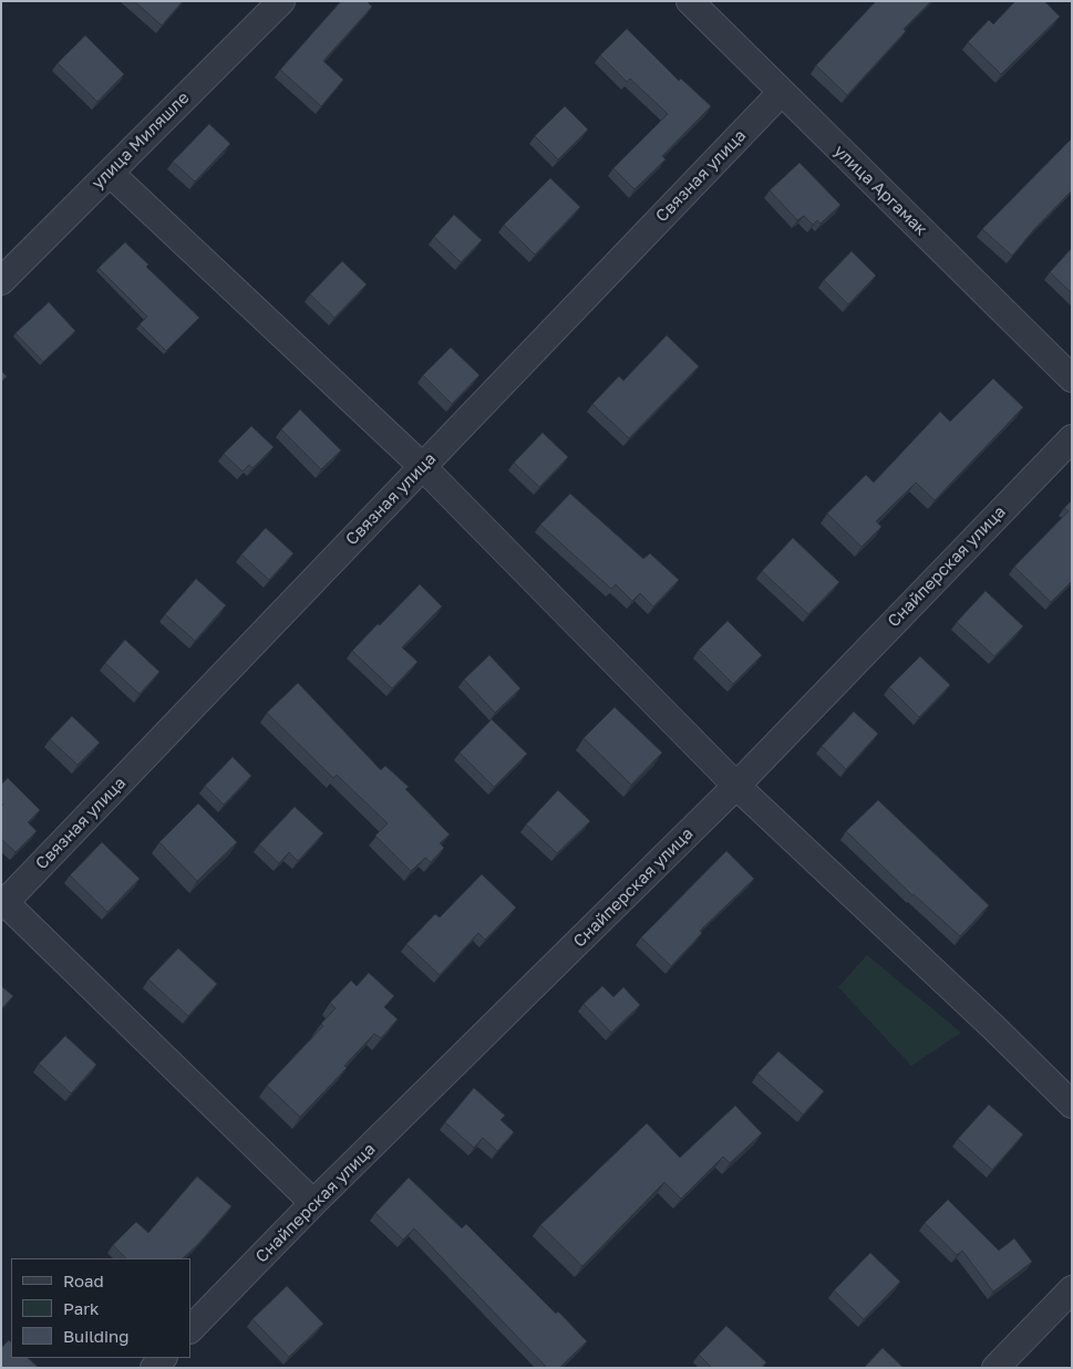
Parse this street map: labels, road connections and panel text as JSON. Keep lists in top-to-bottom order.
{
  "streets": {
    "street": [
      "улица Миляшле",
      "Связная улица",
      "улица Аргамак",
      "Снайперская улица"
    ]
  },
  "crossings": [
    ["Связная улица", "улица Аргамак"]
  ],
  "legend": ["Road", "Park", "Building"]
}
